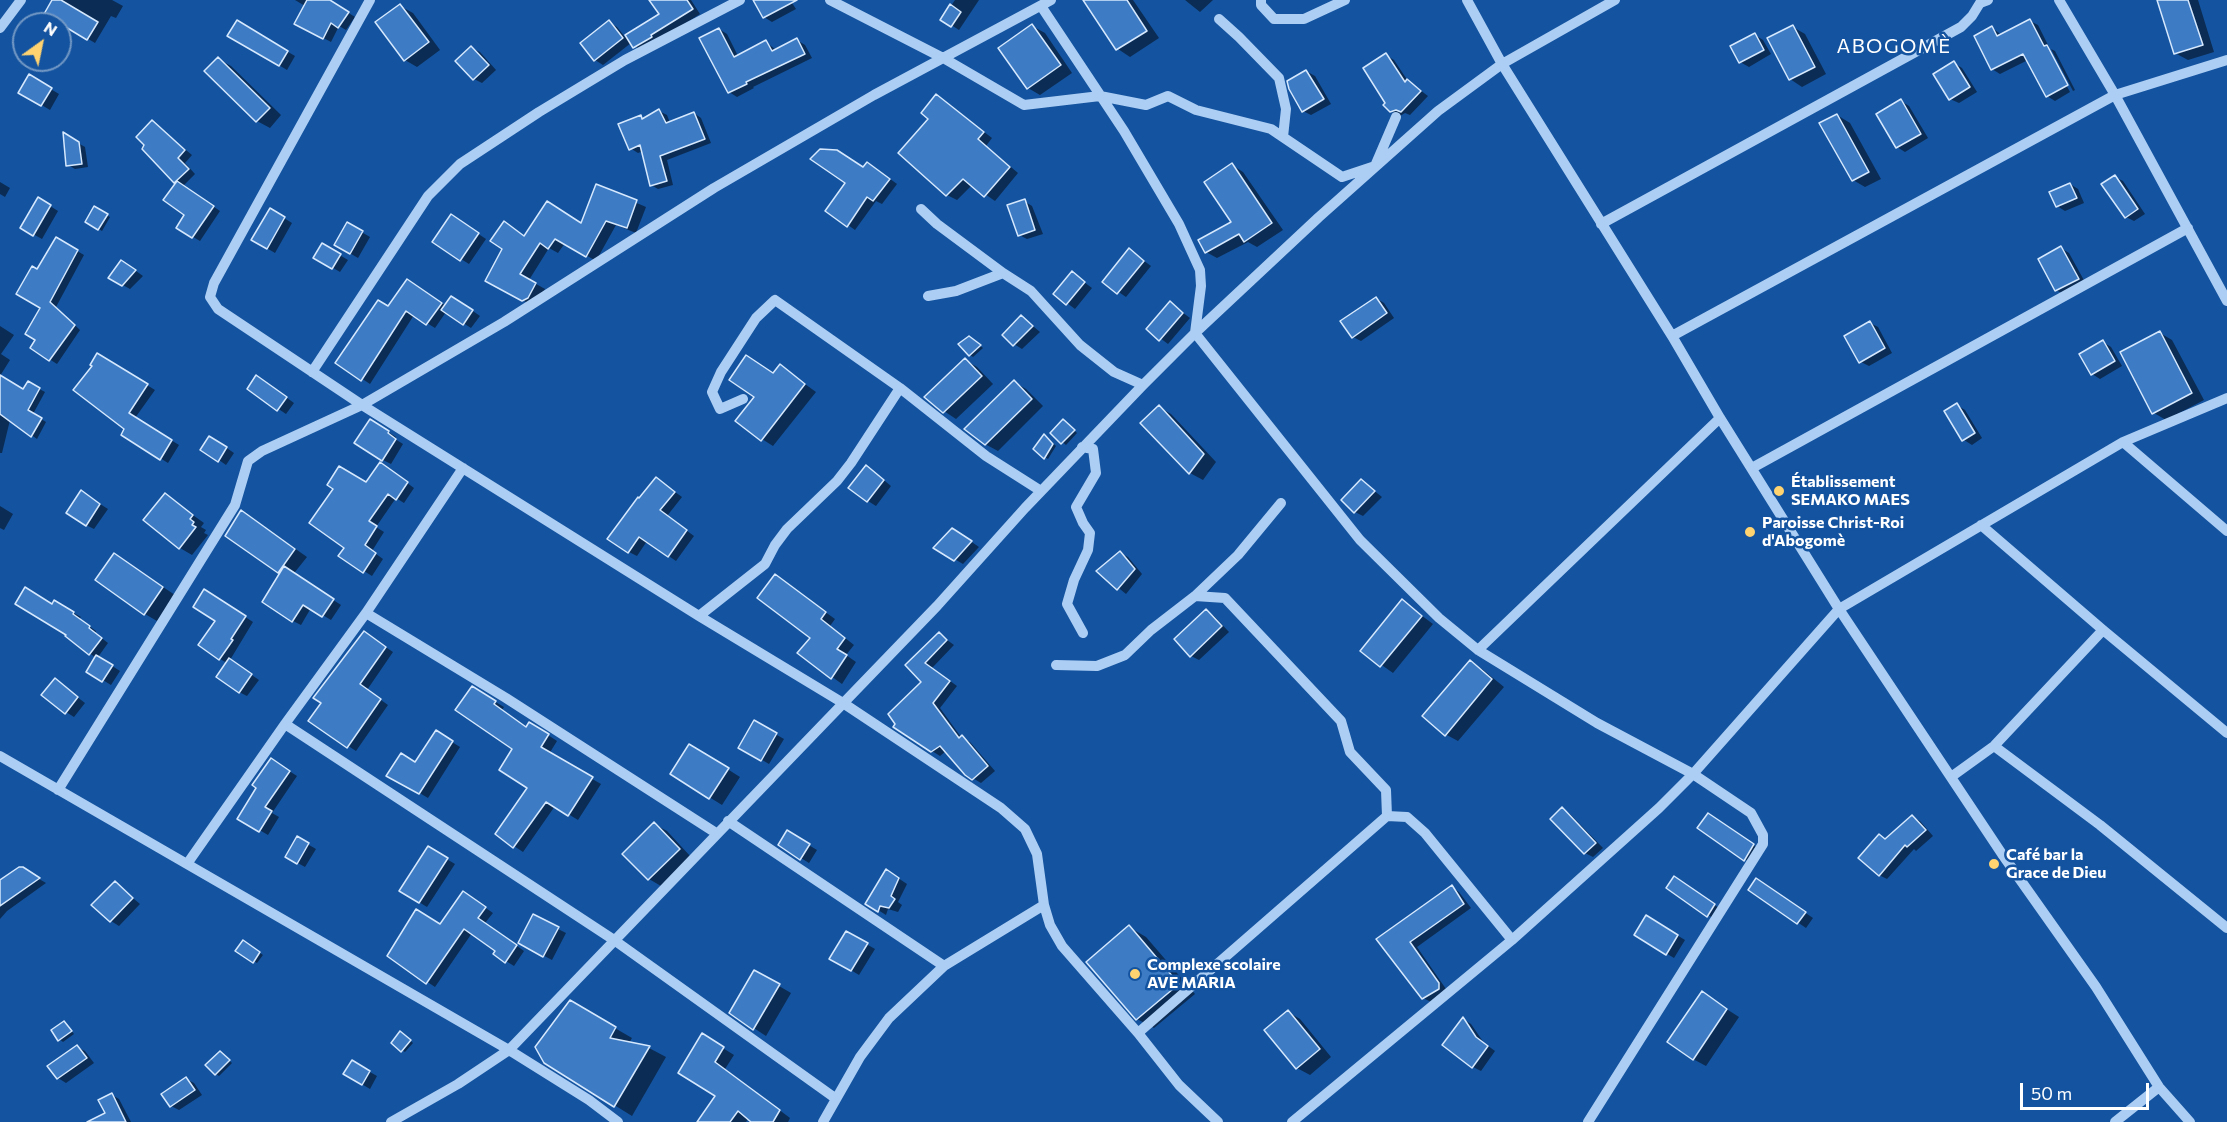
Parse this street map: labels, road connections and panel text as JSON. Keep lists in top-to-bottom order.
{
  "districts": ["ABOGOMÈ"],
  "places": [
    "Établissement SEMAKO MAES",
    "Paroisse Christ-Roi d'Abogomè",
    "Café bar la Grace de Dieu",
    "Complexe scolaire AVE MARIA"
  ],
  "scale_bar": "50 m",
  "north": "top right"
}
